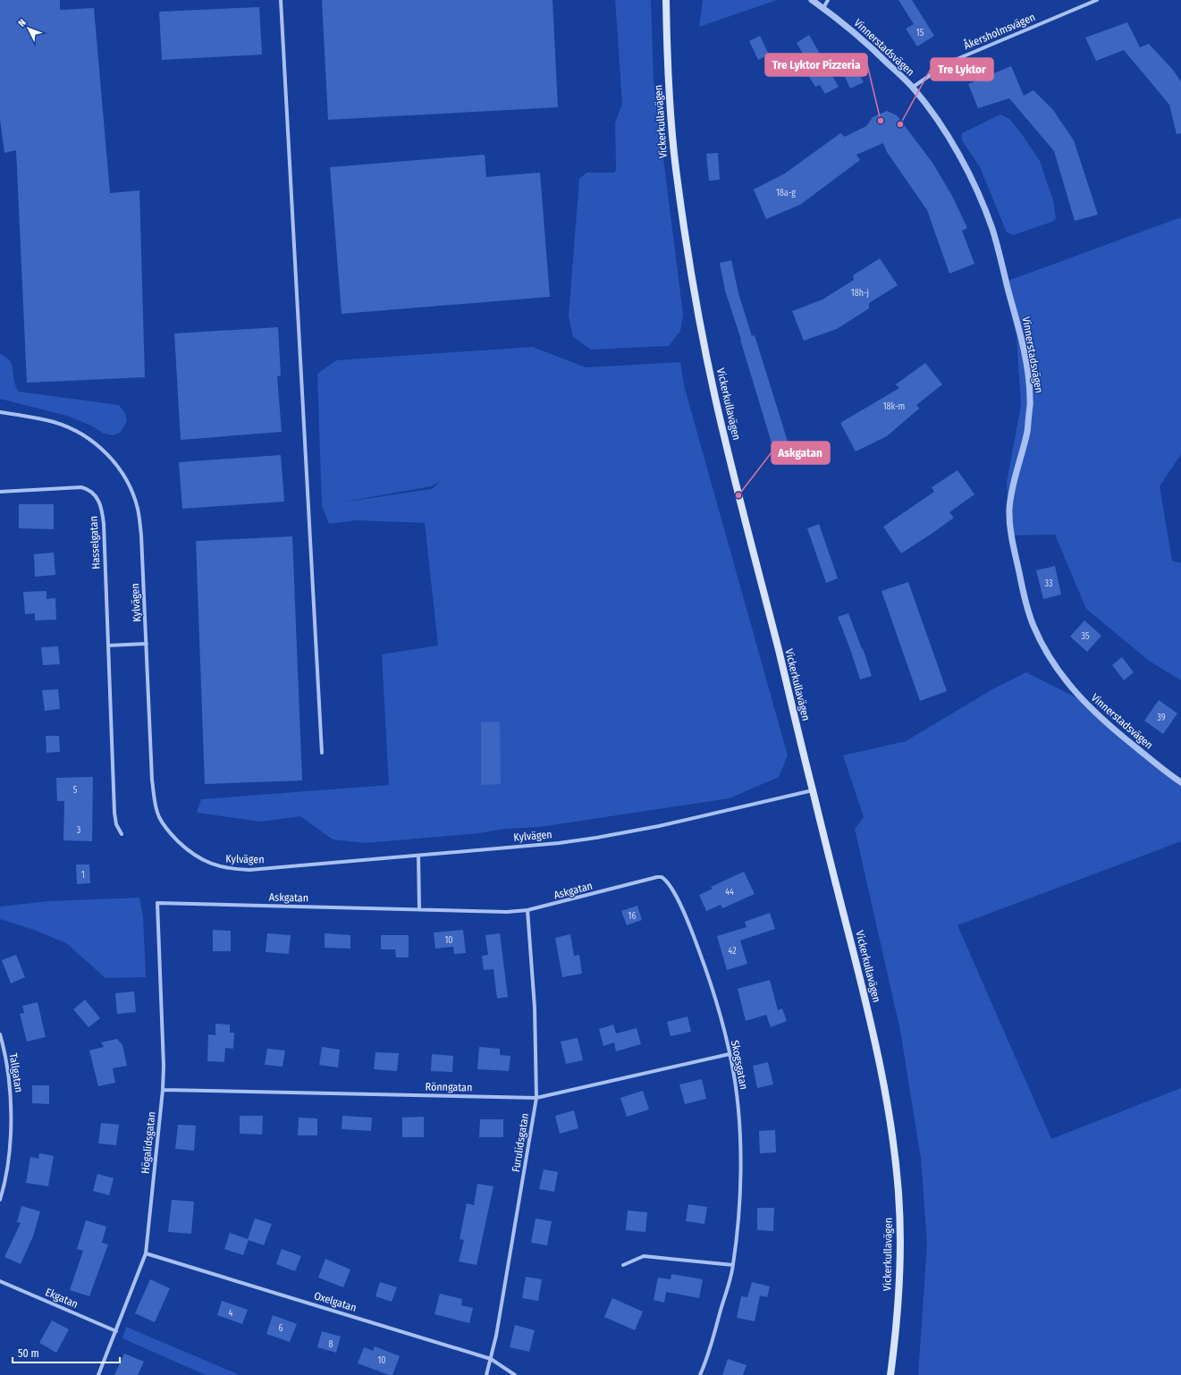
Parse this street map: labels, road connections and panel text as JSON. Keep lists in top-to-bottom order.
{
  "streets": {
    "main road": ["Vickerkullavägen"],
    "street": [
      "Åkersholmsvägen",
      "Vinnerstadsvägen",
      "Hasselgatan",
      "Kylvägen",
      "Askgatan",
      "Skogsgatan",
      "Tallgatan",
      "Rönngatan",
      "Högalidsgatan",
      "Furulidsgatan",
      "Ekgatan",
      "Oxelgatan"
    ]
  },
  "crossings": [
    ["Åkersholmsvägen", "Vinnerstadsvägen"],
    ["Vickerkullavägen", "Kylvägen"],
    ["Askgatan", "Skogsgatan"],
    ["Askgatan", "Högalidsgatan"],
    ["Askgatan", "Furulidsgatan"],
    ["Skogsgatan", "Rönngatan"],
    ["Rönngatan", "Högalidsgatan"],
    ["Rönngatan", "Furulidsgatan"],
    ["Högalidsgatan", "Ekgatan"],
    ["Högalidsgatan", "Oxelgatan"],
    ["Furulidsgatan", "Oxelgatan"]
  ],
  "places": ["Tre Lyktor Pizzeria", "Tre Lyktor", "Askgatan"],
  "house_numbers": [
    "15",
    "18a-g",
    "18h-j",
    "18k-m",
    "33",
    "35",
    "39",
    "5",
    "3",
    "1",
    "44",
    "16",
    "10",
    "42",
    "4",
    "6",
    "8",
    "10"
  ],
  "scale_bar": "50 m",
  "north": "top left"
}
